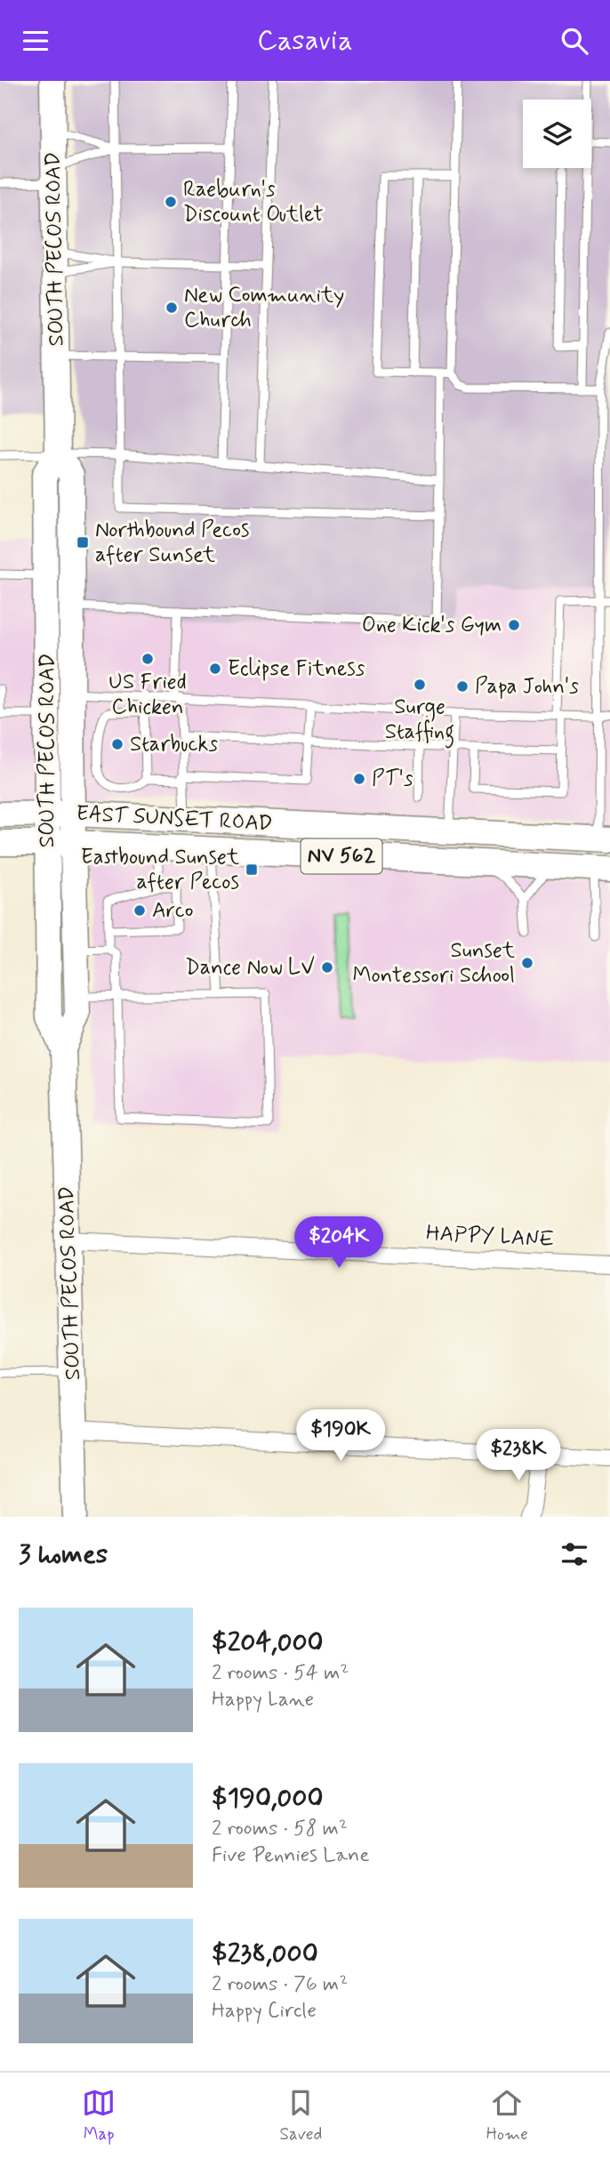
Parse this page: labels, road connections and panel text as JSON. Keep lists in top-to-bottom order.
{
  "streets": {
    "main road": ["SOUTH PECOS ROAD", "EAST SUNSET ROAD", "NV 562"],
    "street": ["HAPPY LANE"]
  },
  "crossings": [
    ["SOUTH PECOS ROAD", "EAST SUNSET ROAD"],
    ["SOUTH PECOS ROAD", "HAPPY LANE"]
  ],
  "places": {
    "other": [
      "Raeburn's Discount Outlet",
      "New Community Church",
      "One Kick's Gym",
      "US Fried Chicken",
      "Eclipse Fitness",
      "Surge Staffing",
      "Papa John's",
      "Starbucks",
      "PT's",
      "Arco",
      "Sunset Montessori School",
      "Dance Now LV"
    ],
    "transit": ["Northbound Pecos after Sunset", "Eastbound Sunset after Pecos"]
  },
  "page": {
    "header": "Casavia",
    "price": ["$204K", "$190K", "$238K"],
    "heading": "3 homes",
    "list": [
      {
        "name": "$204,000",
        "note": "2 rooms · 54 m² · Happy Lane"
      },
      {
        "name": "$190,000",
        "note": "2 rooms · 58 m² · Five Pennies Lane"
      },
      {
        "name": "$238,000",
        "note": "2 rooms · 76 m² · Happy Circle"
      }
    ],
    "tabs": ["Map", "Saved", "Home"]
  }
}
